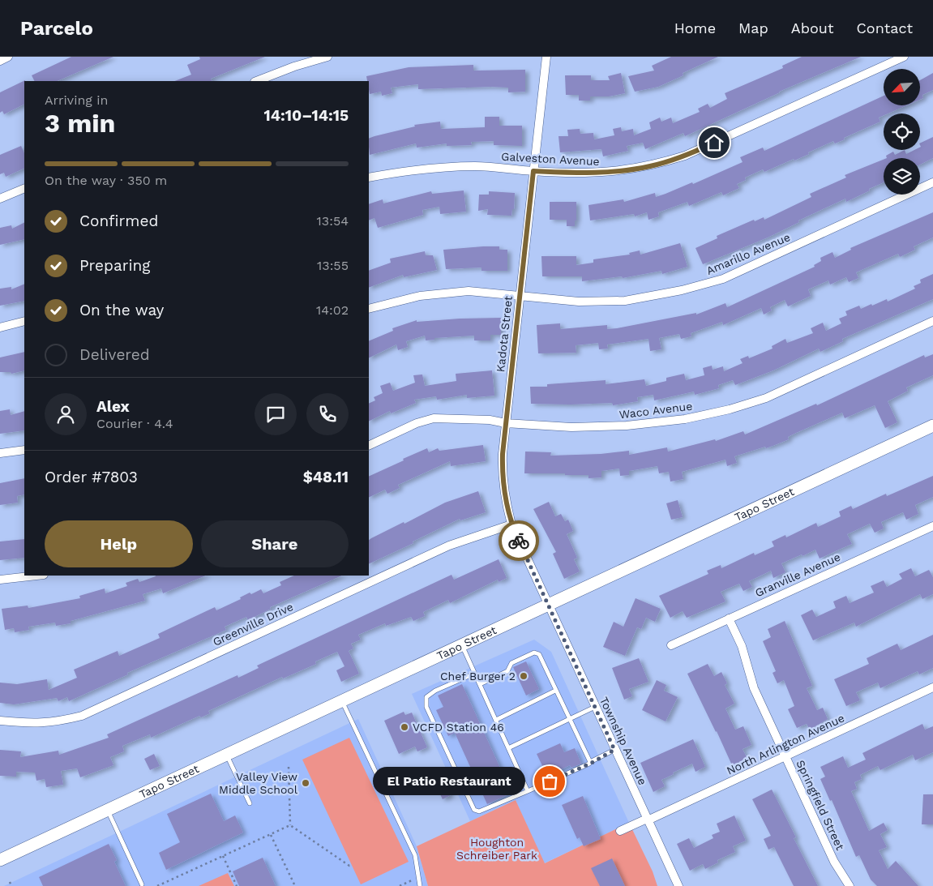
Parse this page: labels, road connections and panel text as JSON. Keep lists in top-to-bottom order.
{
  "streets": {
    "street": [
      "Galveston Avenue",
      "Amarillo Avenue",
      "Kadota Street",
      "Waco Avenue",
      "Tapo Street",
      "Granville Avenue",
      "Greenville Drive",
      "Township Avenue",
      "North Arlington Avenue",
      "Springfield Street"
    ]
  },
  "crossings": [
    ["Galveston Avenue", "Kadota Street"],
    ["Amarillo Avenue", "Kadota Street"],
    ["Kadota Street", "Waco Avenue"],
    ["Kadota Street", "Tapo Street"],
    ["Kadota Street", "Greenville Drive"],
    ["Kadota Street", "Township Avenue"],
    ["Tapo Street", "Township Avenue"],
    ["Granville Avenue", "Springfield Street"],
    ["Township Avenue", "North Arlington Avenue"],
    ["North Arlington Avenue", "Springfield Street"]
  ],
  "parks": ["Houghton Schreiber Park"],
  "places": [
    "Chef Burger 2",
    "VCFD Station 46",
    "El Patio Restaurant",
    "Valley View Middle School"
  ],
  "north": "bottom left",
  "page": {
    "header": "Parcelo",
    "nav": [
      "Home",
      "Map",
      "About",
      "Contact"
    ],
    "heading": ["3 min", "Arriving in", "14:10–14:15"],
    "panel": [
      "Alex",
      "Courier · 4.4",
      "Order #7803",
      "$48.11"
    ],
    "bar": "On the way · 350 m",
    "list": [
      ["Confirmed", "13:54"],
      ["Preparing", "13:55"],
      ["On the way", "14:02"],
      "Delivered"
    ],
    "buttons": ["Help", "Share"],
    "bubble": "El Patio Restaurant"
  }
}
